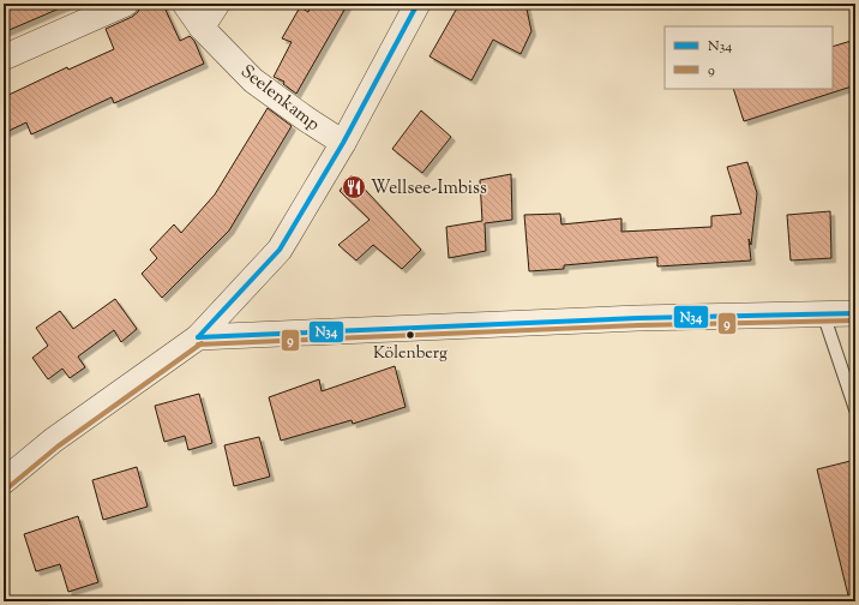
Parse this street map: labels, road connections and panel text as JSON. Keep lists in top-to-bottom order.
{
  "streets": {
    "street": ["Seelenkamp"]
  },
  "places": {
    "restaurant": ["Wellsee-Imbiss"],
    "other": ["Kölenberg"]
  },
  "lines": ["transit line N34", "transit line 9"],
  "legend": ["N34", "9"]
}
